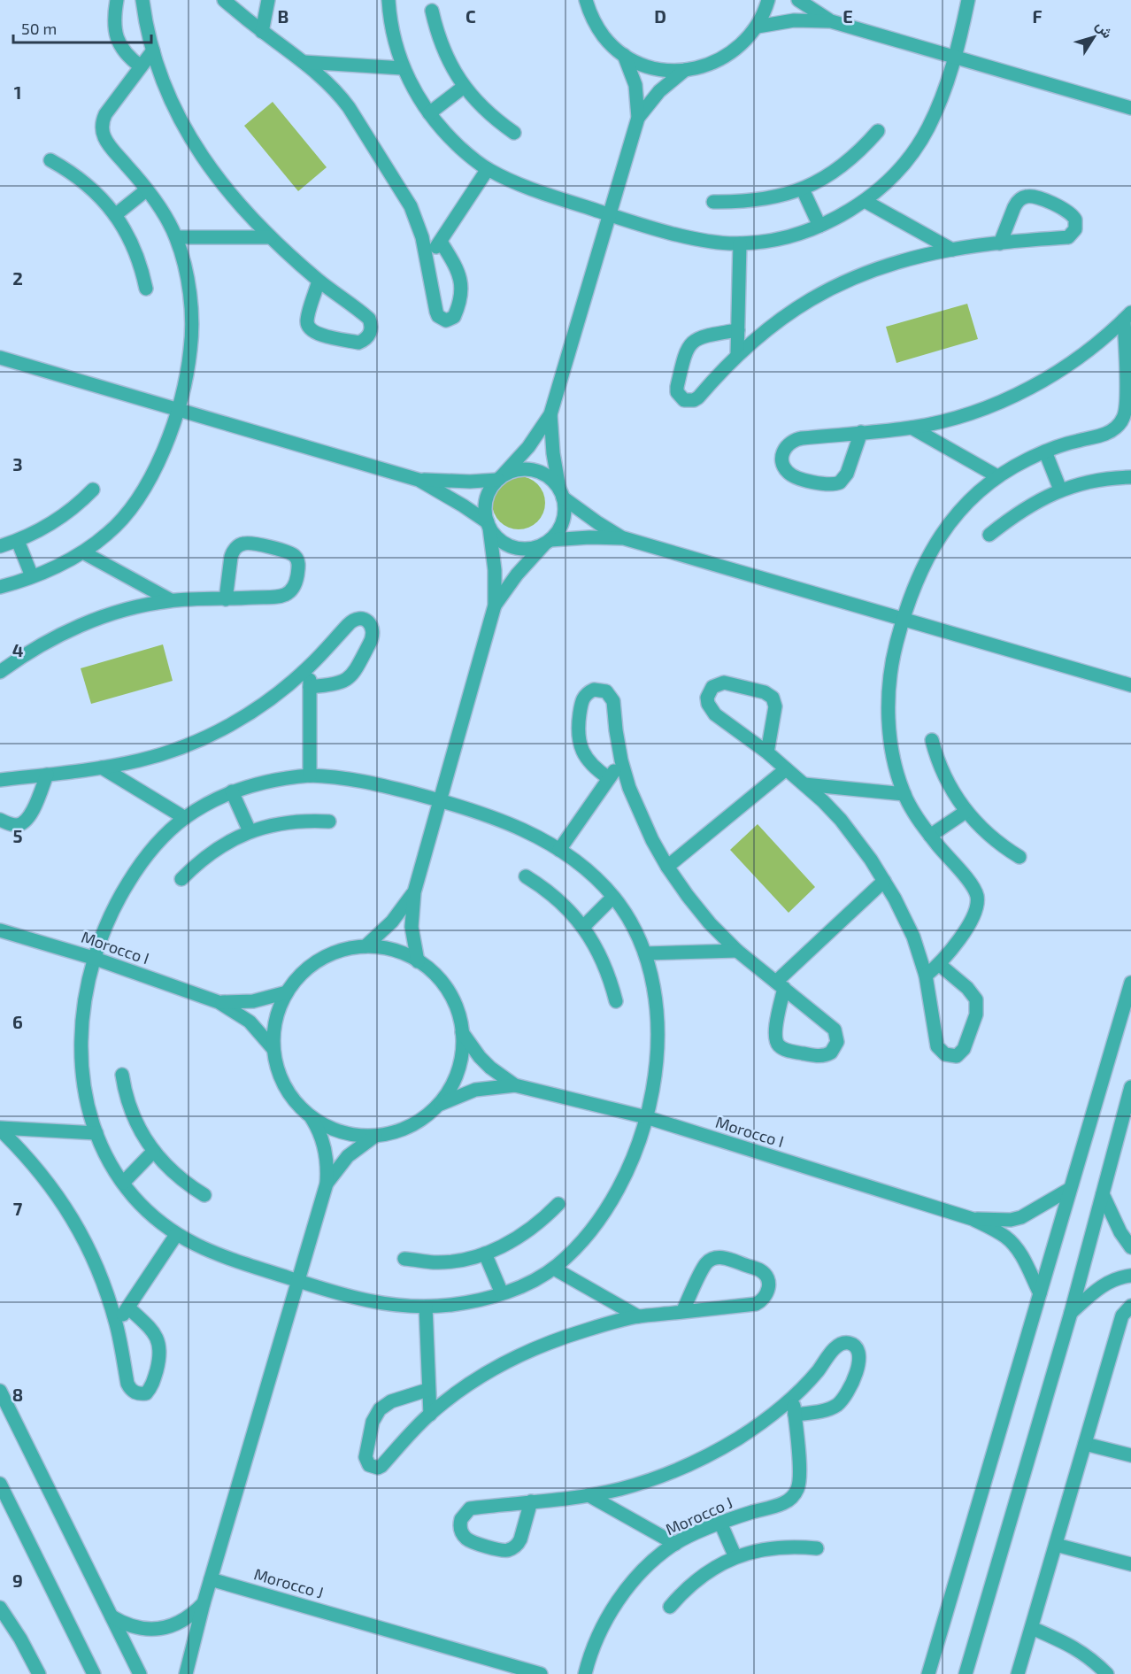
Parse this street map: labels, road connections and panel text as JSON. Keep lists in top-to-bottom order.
{
  "streets": {
    "street": ["Morocco I", "Morocco J"]
  },
  "scale_bar": "50 m",
  "north": "top right",
  "grid": {
    "columns": [
      "B",
      "C",
      "D",
      "E",
      "F"
    ],
    "rows": [
      "1",
      "2",
      "3",
      "4",
      "5",
      "6",
      "7",
      "8",
      "9"
    ]
  }
}
